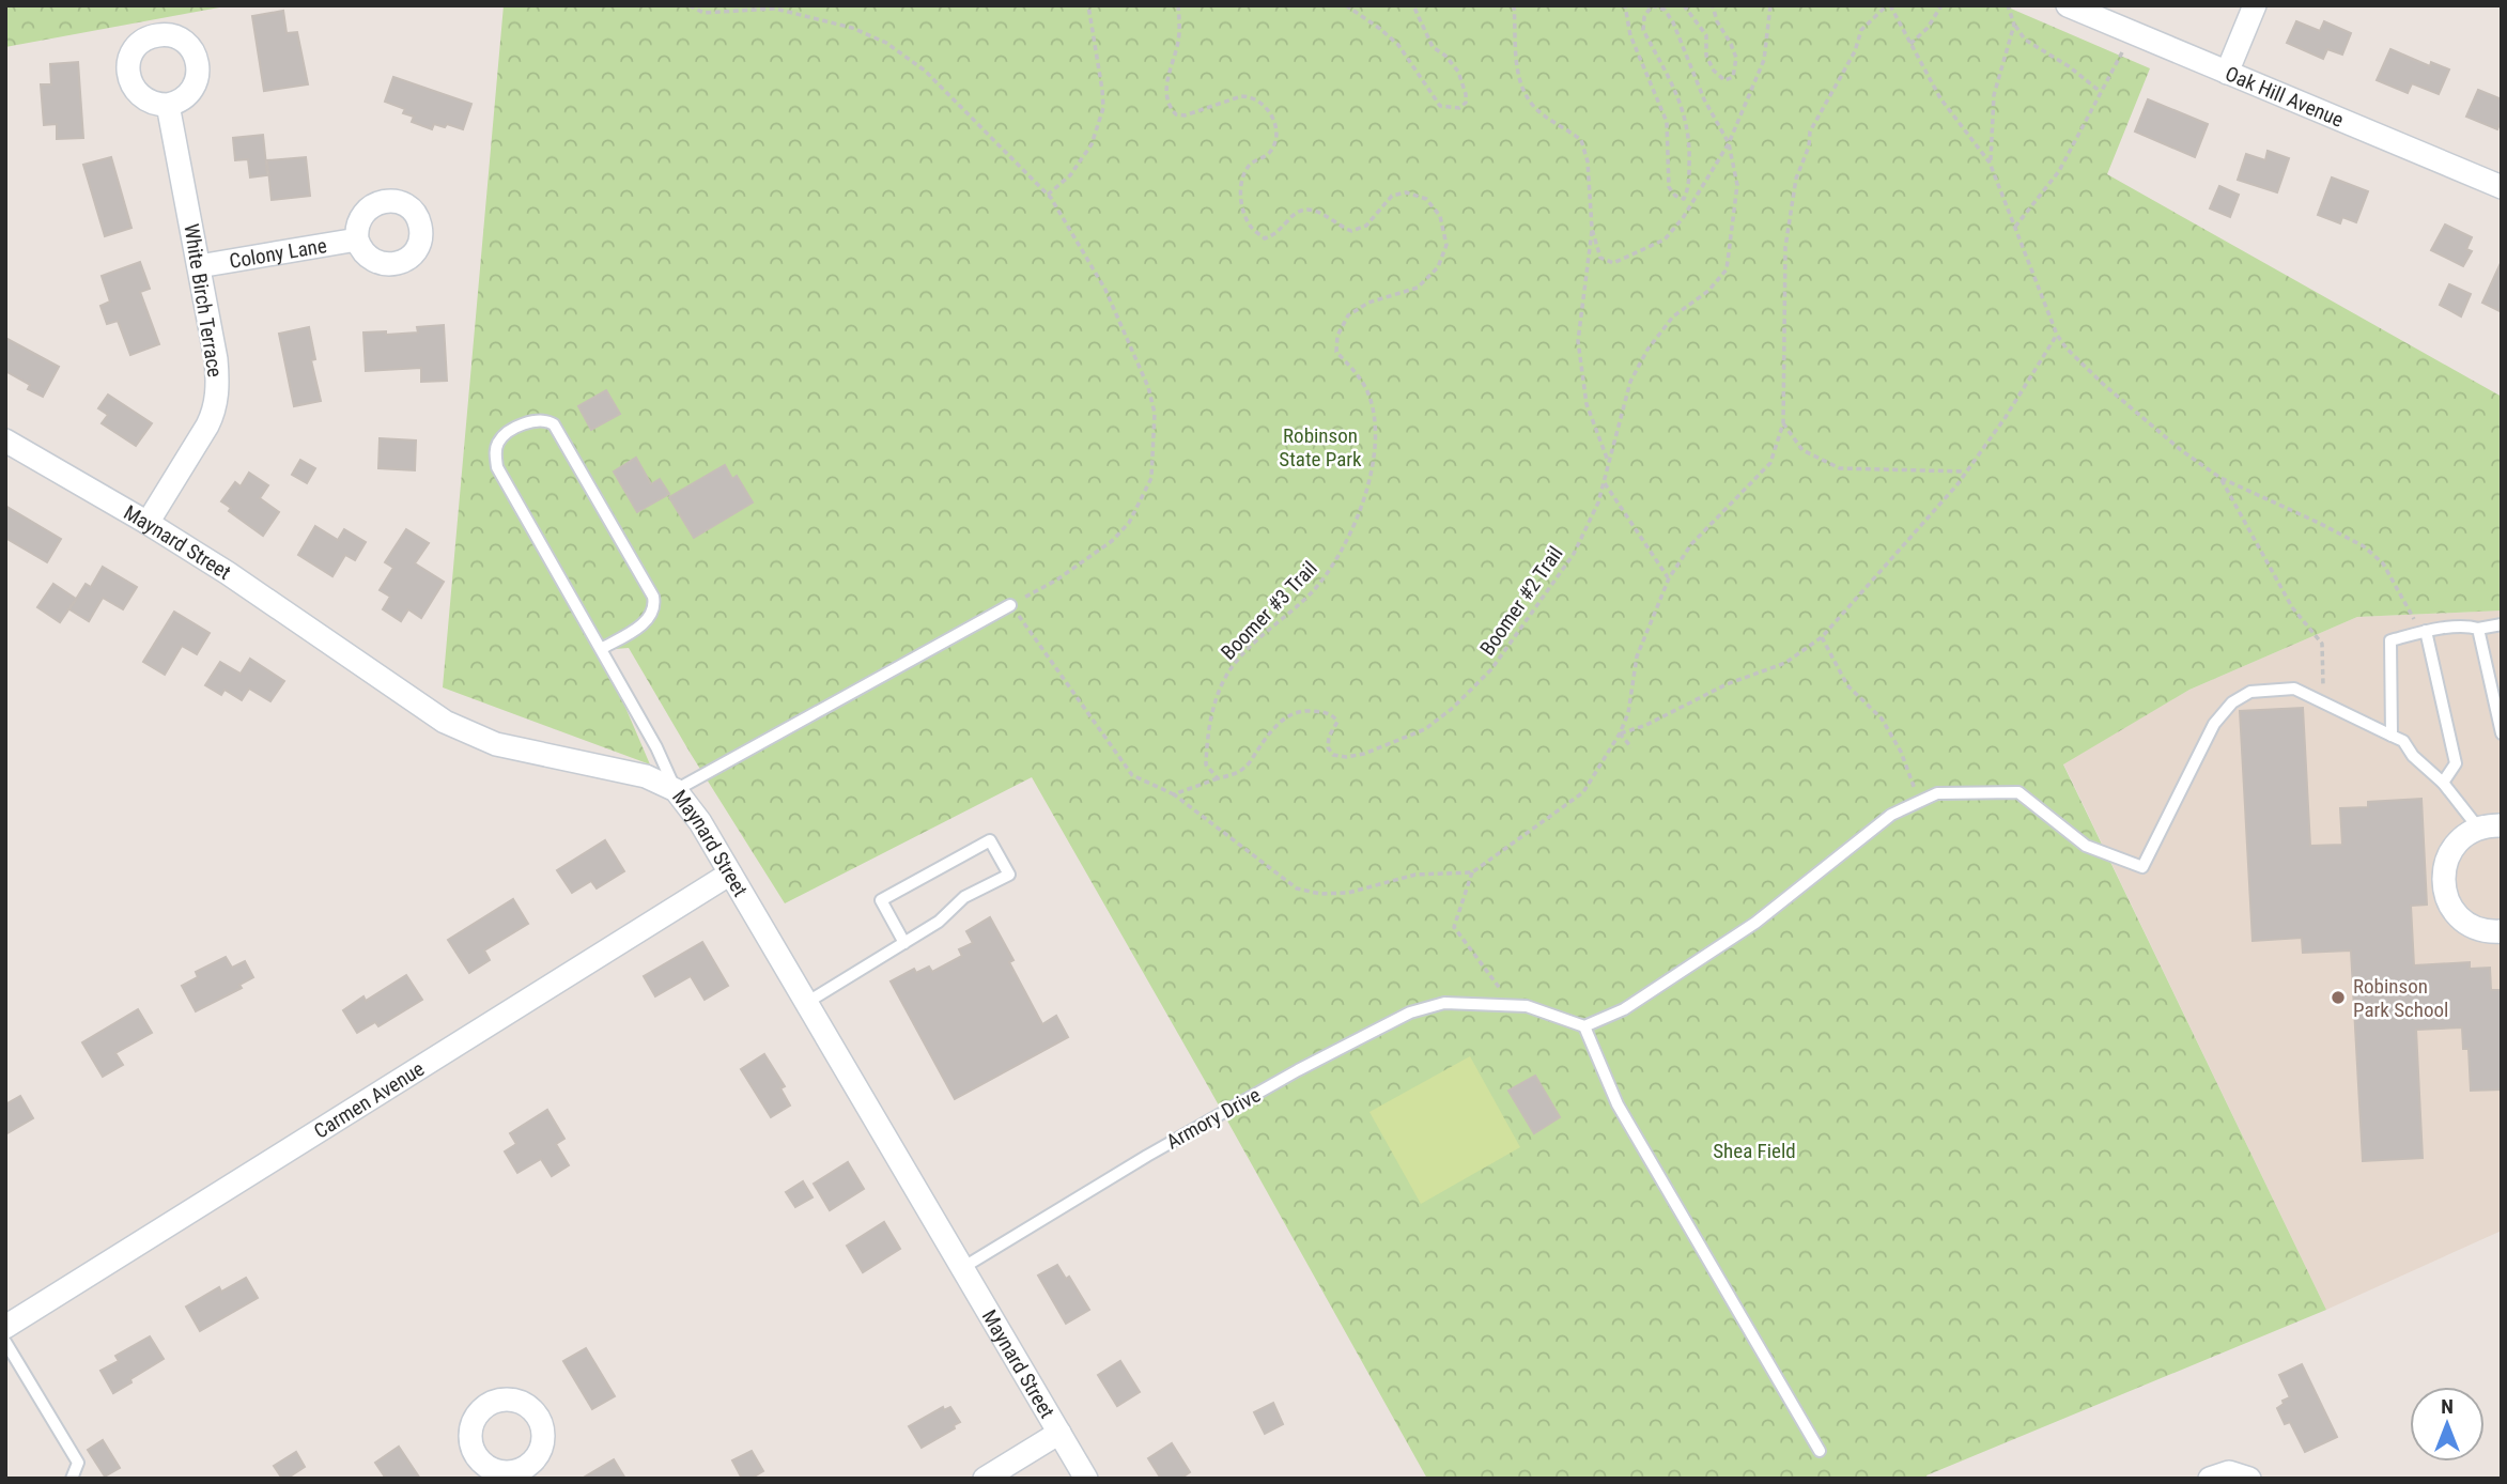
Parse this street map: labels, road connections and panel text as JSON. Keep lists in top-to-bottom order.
{
  "streets": {
    "street": [
      "Oak Hill Avenue",
      "Colony Lane",
      "White Birch Terrace",
      "Maynard Street",
      "Carmen Avenue"
    ],
    "lane": ["Armory Drive"],
    "path": ["Boomer #2 Trail", "Boomer #3 Trail"]
  },
  "crossings": [
    ["Colony Lane", "White Birch Terrace"],
    ["White Birch Terrace", "Maynard Street"],
    ["Maynard Street", "Carmen Avenue"],
    ["Maynard Street", "Armory Drive"],
    ["Boomer #2 Trail", "Boomer #3 Trail"]
  ],
  "parks": ["Robinson State Park", "Shea Field"],
  "places": ["Robinson Park School"],
  "north": "top"
}
